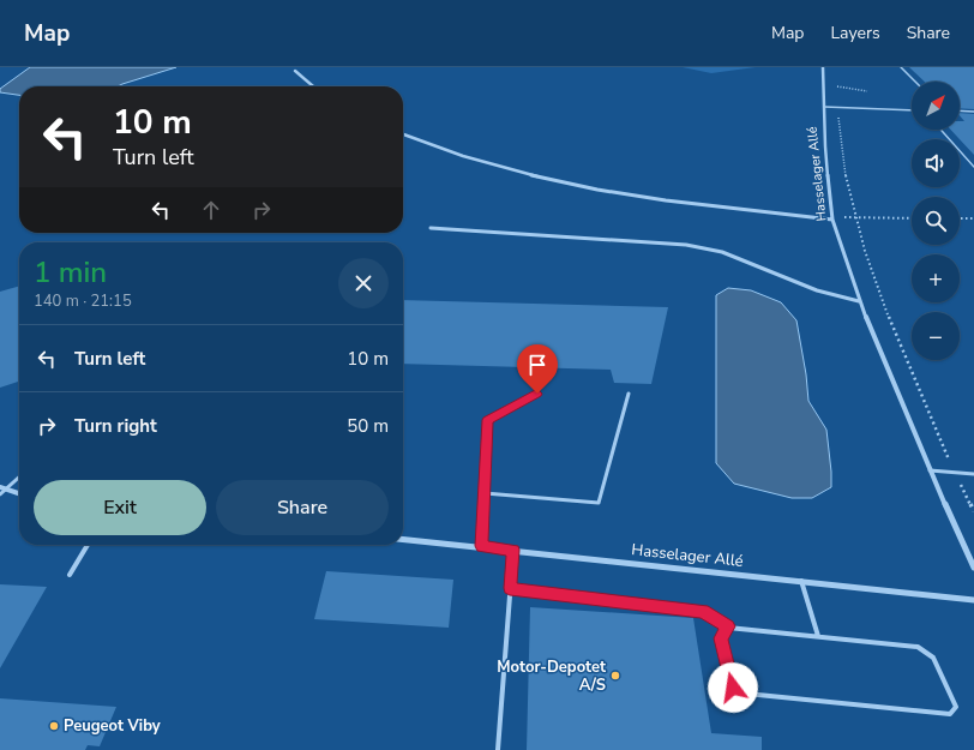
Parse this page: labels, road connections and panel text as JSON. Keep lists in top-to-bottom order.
{
  "streets": {
    "street": ["Hasselager Allé"]
  },
  "places": ["Motor-Depotet A/S", "Peugeot Viby"],
  "north": "top right",
  "page": {
    "header": "Map",
    "nav": ["Map", "Layers", "Share"],
    "map_buttons": ["+", "−"],
    "turn": ["10 m", "Turn left"],
    "heading": ["1 min", "140 m · 21:15"],
    "list": [
      {
        "name": "Turn left",
        "value": "10 m"
      },
      {
        "name": "Turn right",
        "value": "50 m"
      }
    ],
    "buttons": ["Exit", "Share"]
  }
}
